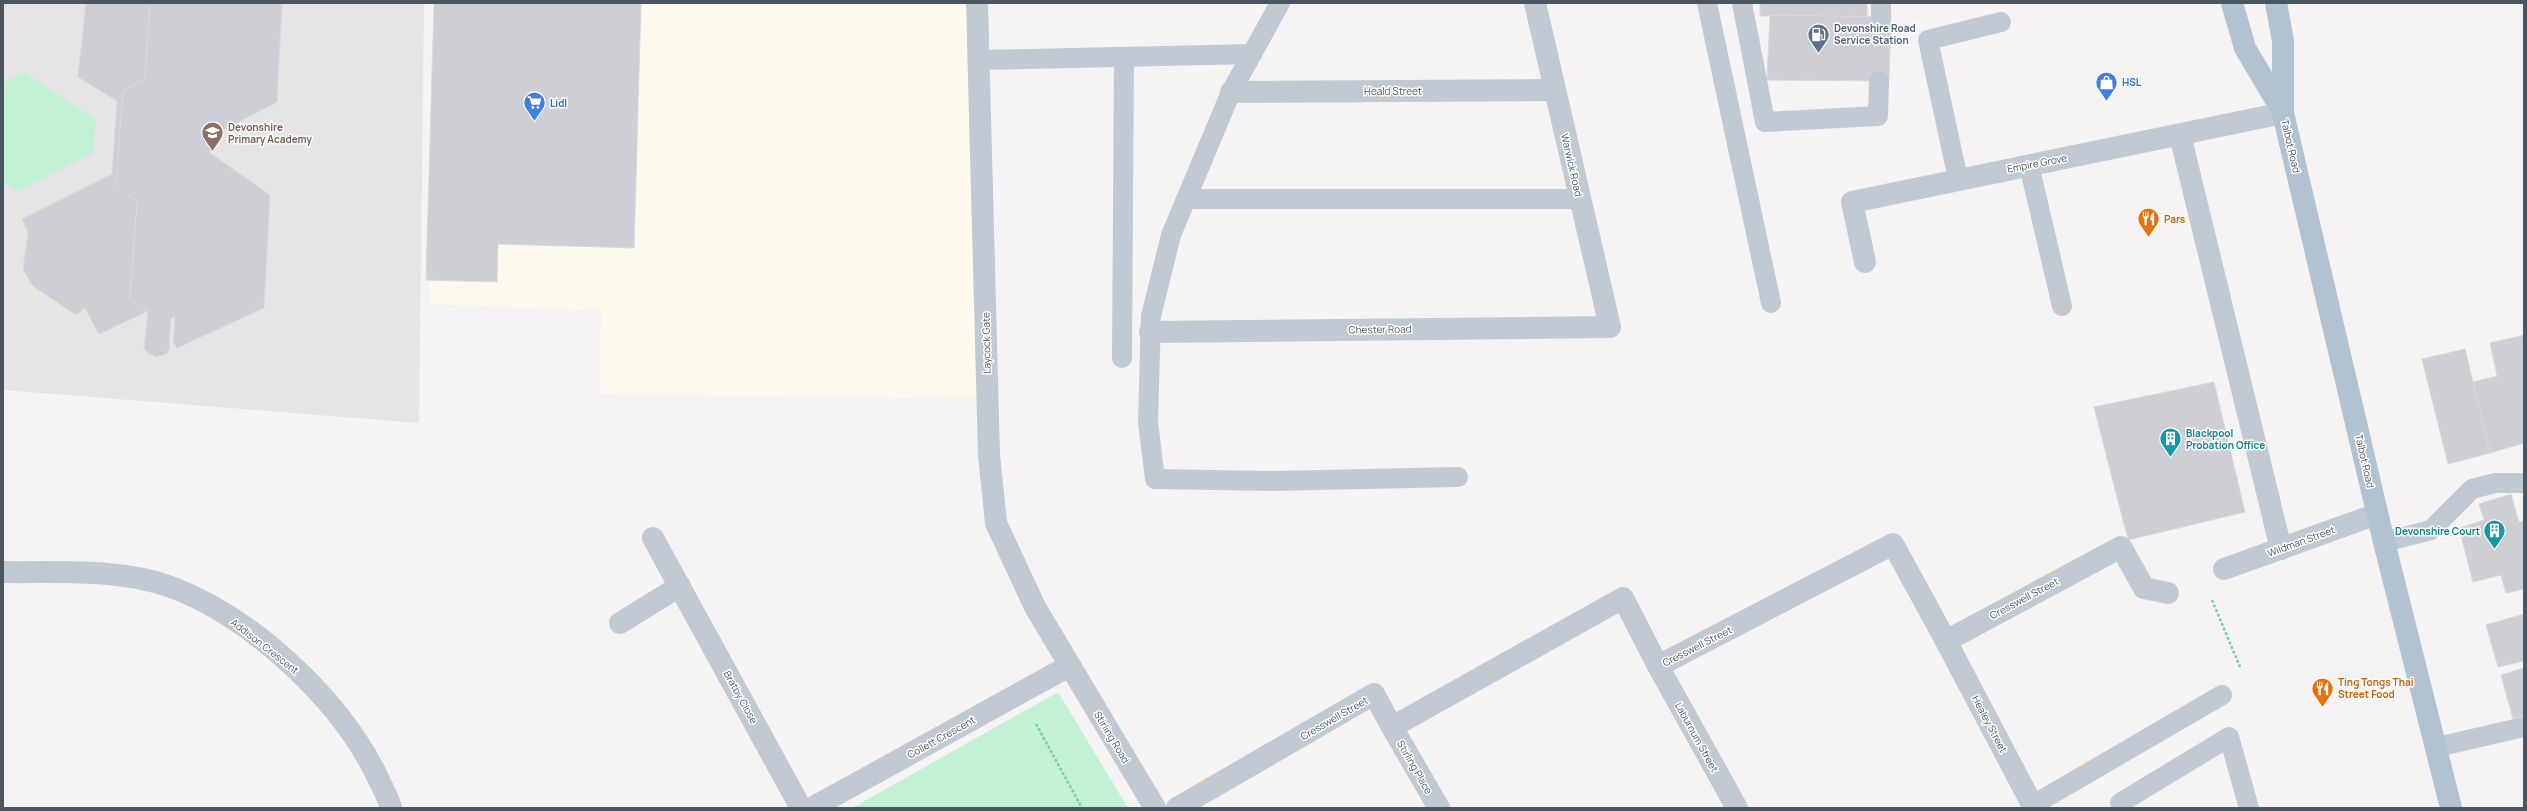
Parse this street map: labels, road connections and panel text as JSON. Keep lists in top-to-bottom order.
{
  "streets": {
    "main road": ["Talbot Road"],
    "street": [
      "Heald Street",
      "Empire Grove",
      "Warwick Road",
      "Chester Road",
      "Laycock Gate",
      "Wildman Street",
      "Cresswell Street",
      "Addison Crescent",
      "Bratby Close",
      "Healey Street",
      "Collett Crescent",
      "Stirling Road",
      "Laburnum Street",
      "Stirling Place"
    ]
  },
  "crossings": [
    ["Heald Street", "Warwick Road"],
    ["Talbot Road", "Empire Grove"],
    ["Talbot Road", "Wildman Street"],
    ["Warwick Road", "Chester Road"],
    ["Laycock Gate", "Collett Crescent"],
    ["Laycock Gate", "Stirling Road"],
    ["Cresswell Street", "Healey Street"],
    ["Cresswell Street", "Laburnum Street"],
    ["Cresswell Street", "Stirling Place"],
    ["Collett Crescent", "Stirling Road"]
  ],
  "places": {
    "fuel station": ["Devonshire Road Service Station"],
    "shop": ["HSL"],
    "supermarket": ["Lidl"],
    "school or university": ["Devonshire Primary Academy"],
    "restaurant": ["Pars", "Ting Tongs Thai Street Food"],
    "building": ["Blackpool Probation Office", "Devonshire Court"]
  }
}
